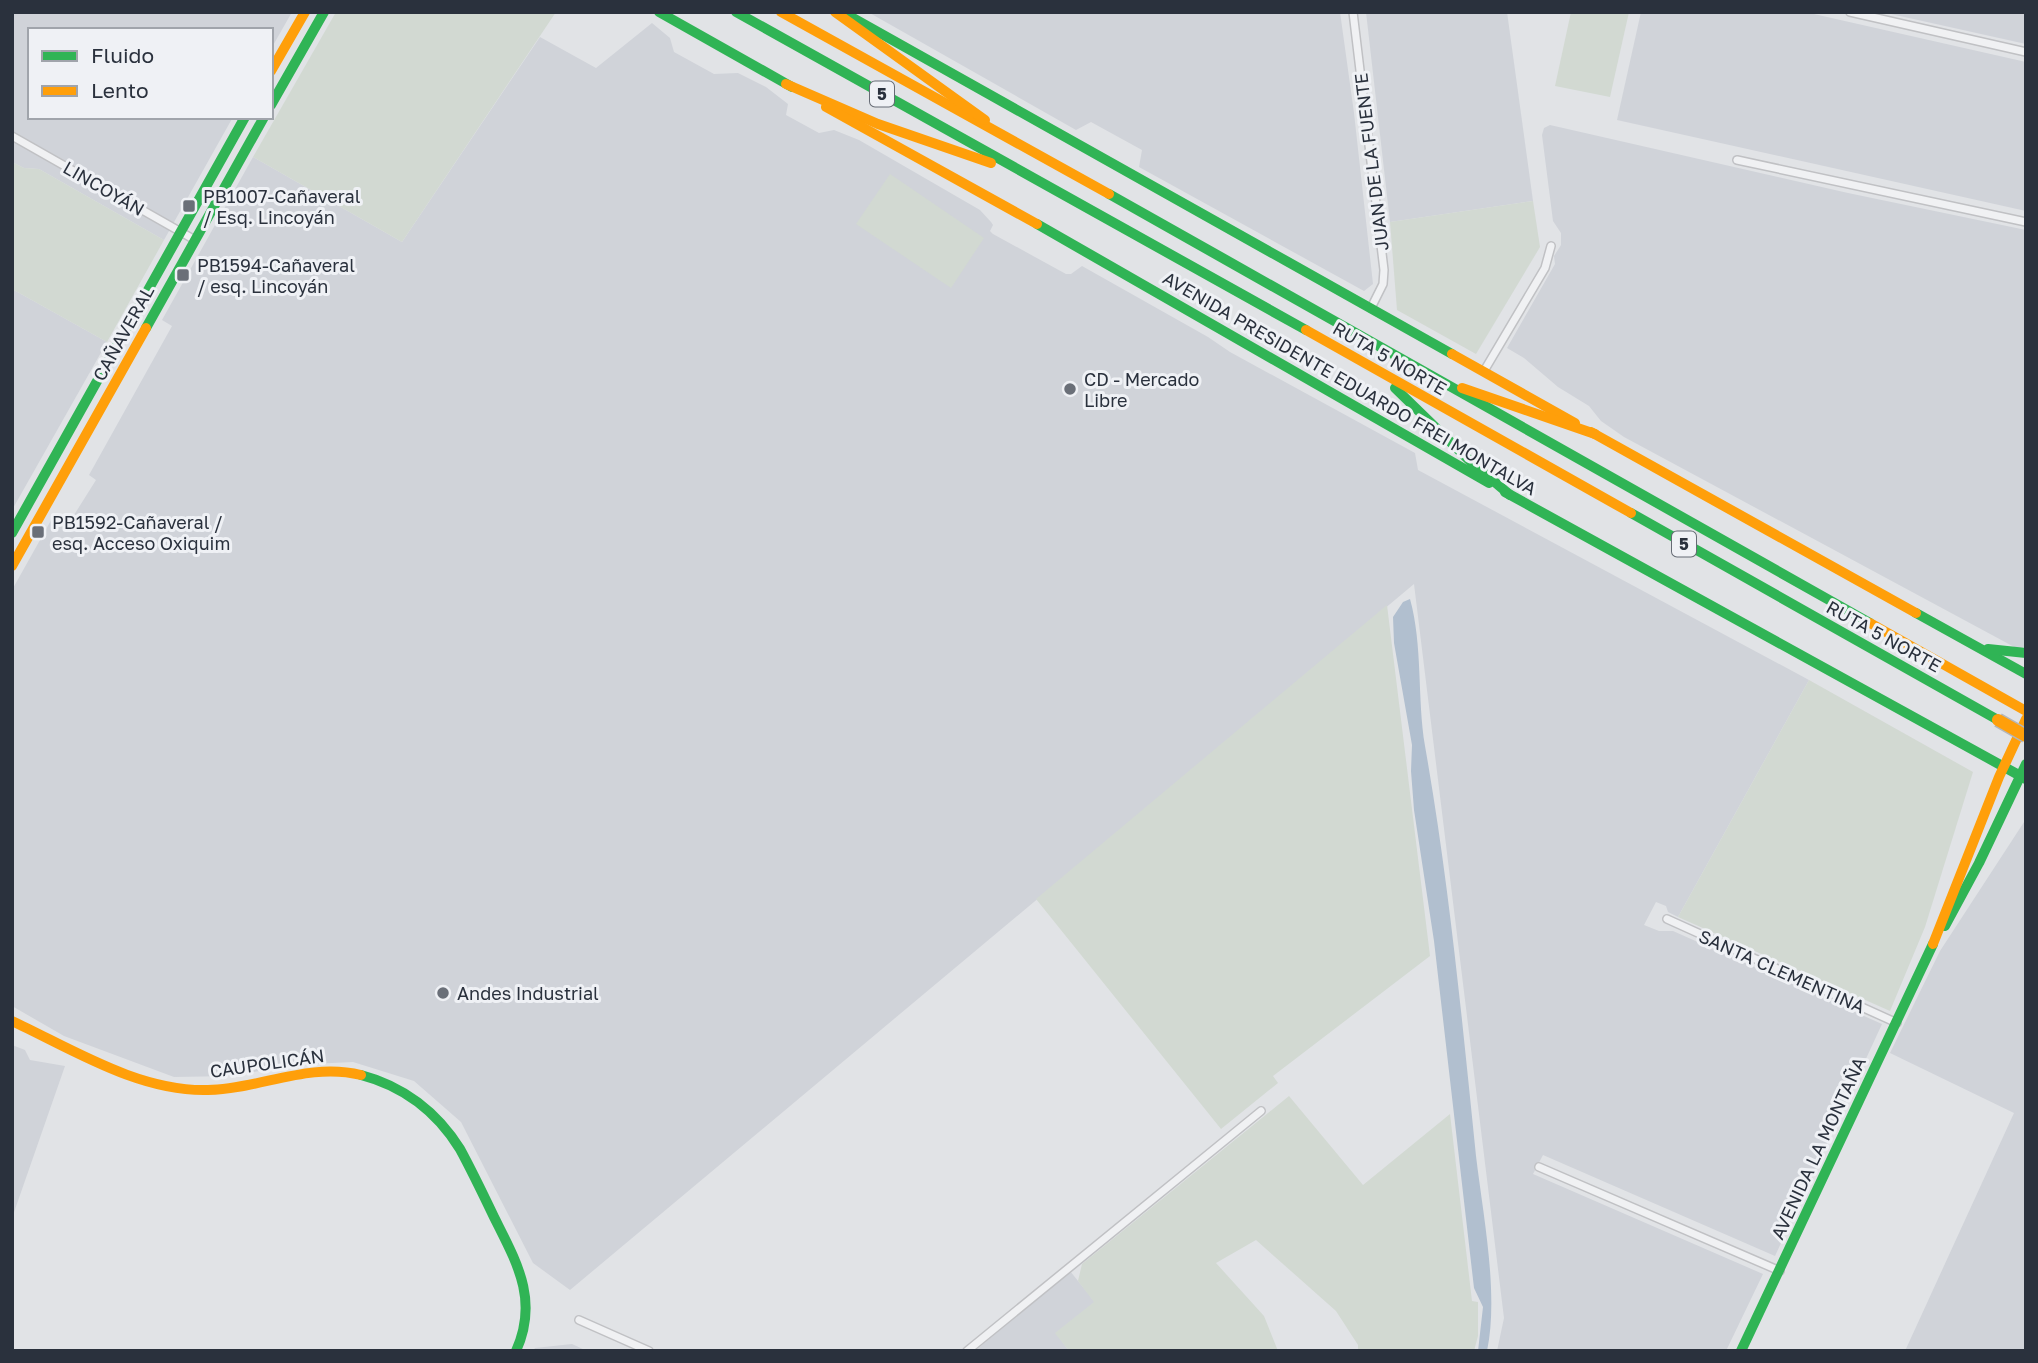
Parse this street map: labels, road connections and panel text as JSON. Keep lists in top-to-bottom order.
{
  "streets": {
    "main road": [
      "5",
      "CAÑAVERAL",
      "RUTA 5 NORTE",
      "AVENIDA PRESIDENTE EDUARDO FREI MONTALVA",
      "CAUPOLICÁN",
      "AVENIDA LA MONTAÑA"
    ],
    "street": ["JUAN DE LA FUENTE", "LINCOYÁN", "SANTA CLEMENTINA"]
  },
  "crossings": [
    ["LINCOYÁN", "CAÑAVERAL"],
    ["AVENIDA PRESIDENTE EDUARDO FREI MONTALVA", "AVENIDA LA MONTAÑA"],
    ["SANTA CLEMENTINA", "AVENIDA LA MONTAÑA"]
  ],
  "places": {
    "transit": ["PB1007-Cañaveral / Esq. Lincoyán", "PB1594-Cañaveral / esq. Lincoyán", "PB1592-Cañaveral / esq. Acceso Oxiquim"],
    "other": ["CD - Mercado Libre", "Andes Industrial"]
  },
  "legend": ["Fluido", "Lento"]
}
